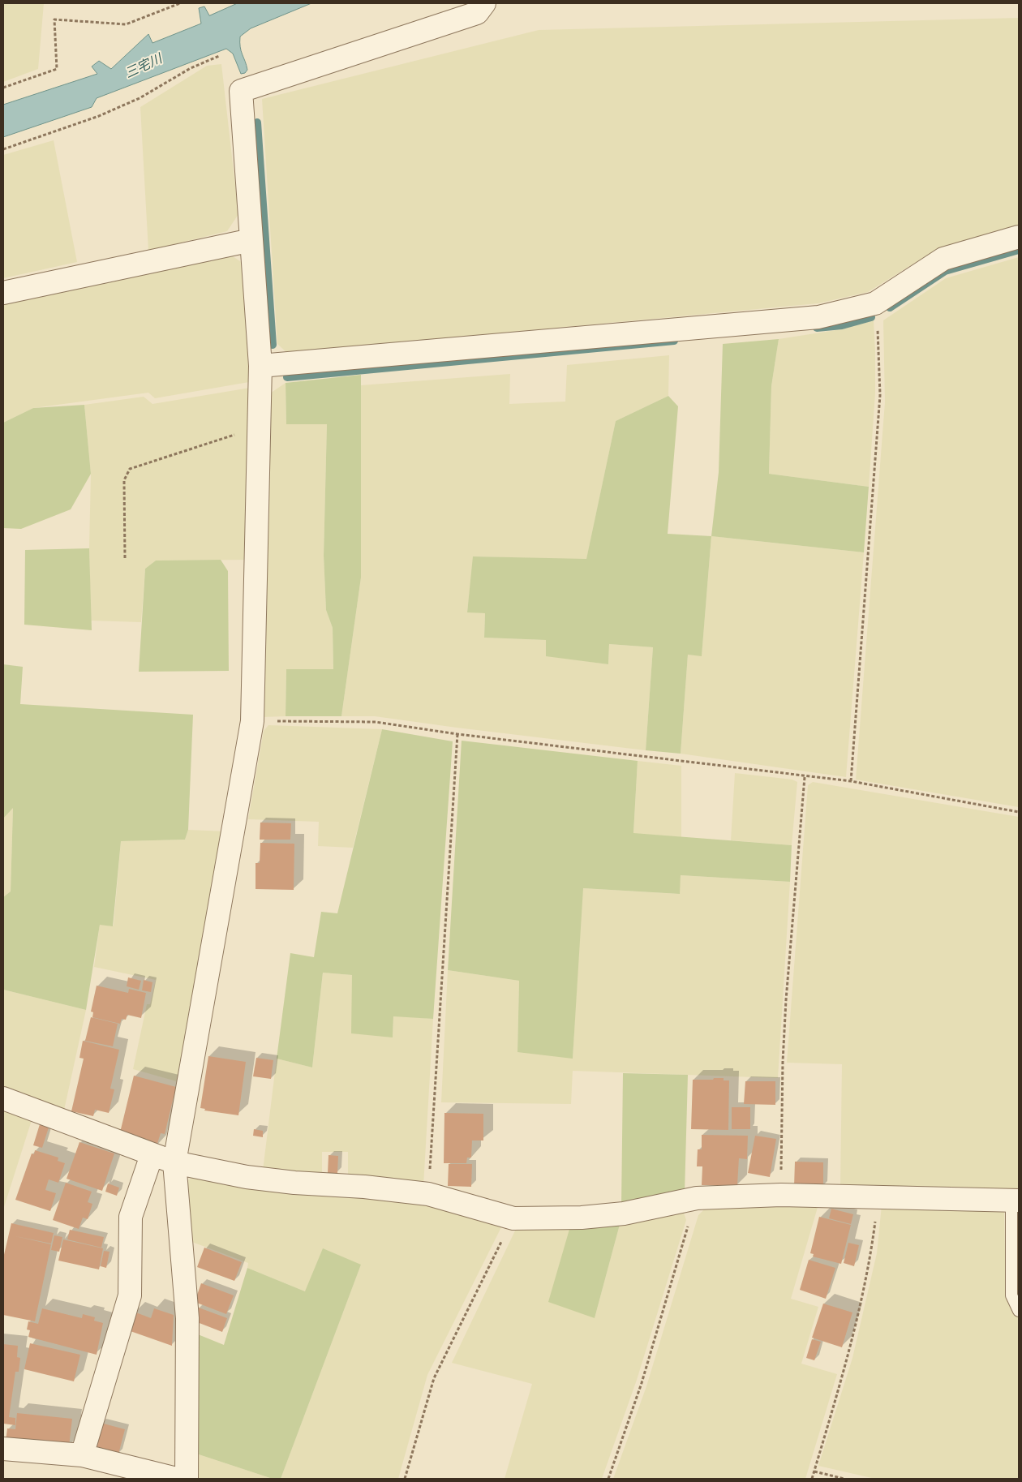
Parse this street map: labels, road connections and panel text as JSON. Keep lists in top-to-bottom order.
{
  "water": ["三宅川"]
}
